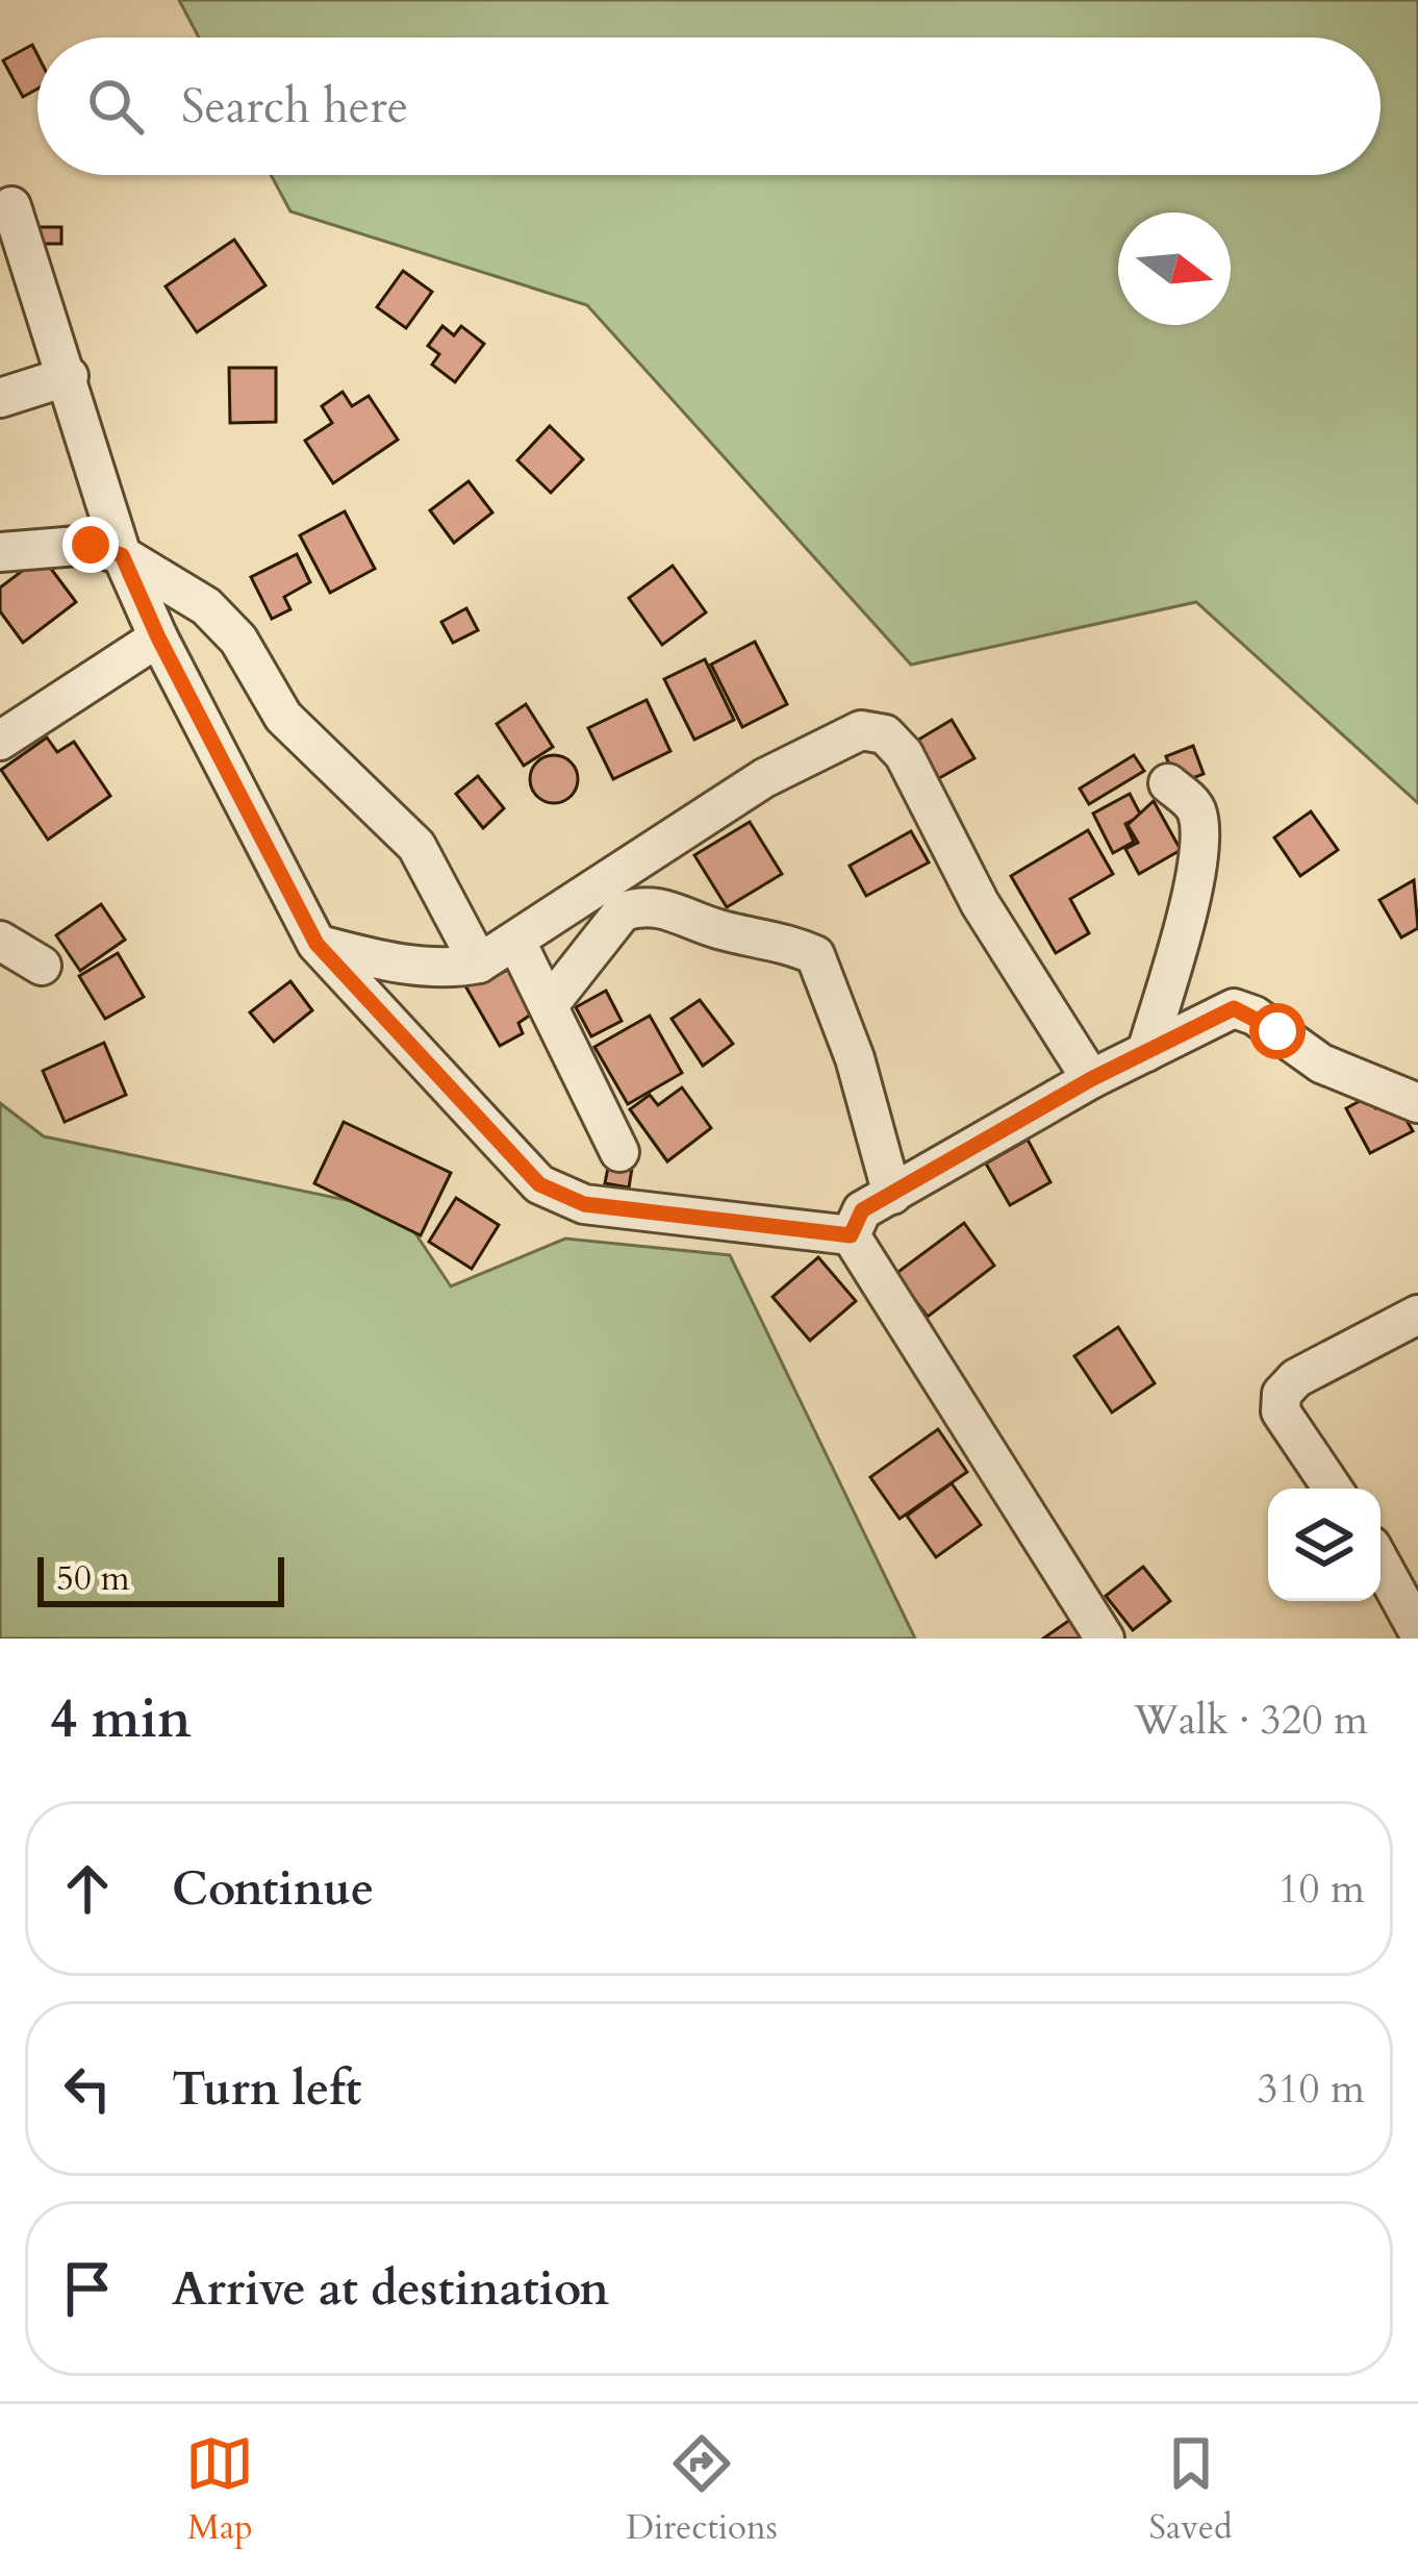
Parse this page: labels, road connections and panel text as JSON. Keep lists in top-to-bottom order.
{
  "scale_bar": "50 m",
  "north": "right",
  "page": {
    "search": "Search here",
    "scale": "50 m",
    "heading": ["4 min", "Walk · 320 m"],
    "list": [
      ["Continue", "10 m"],
      ["Turn left", "310 m"],
      "Arrive at destination"
    ],
    "nav": ["Map", "Directions", "Saved"]
  }
}
